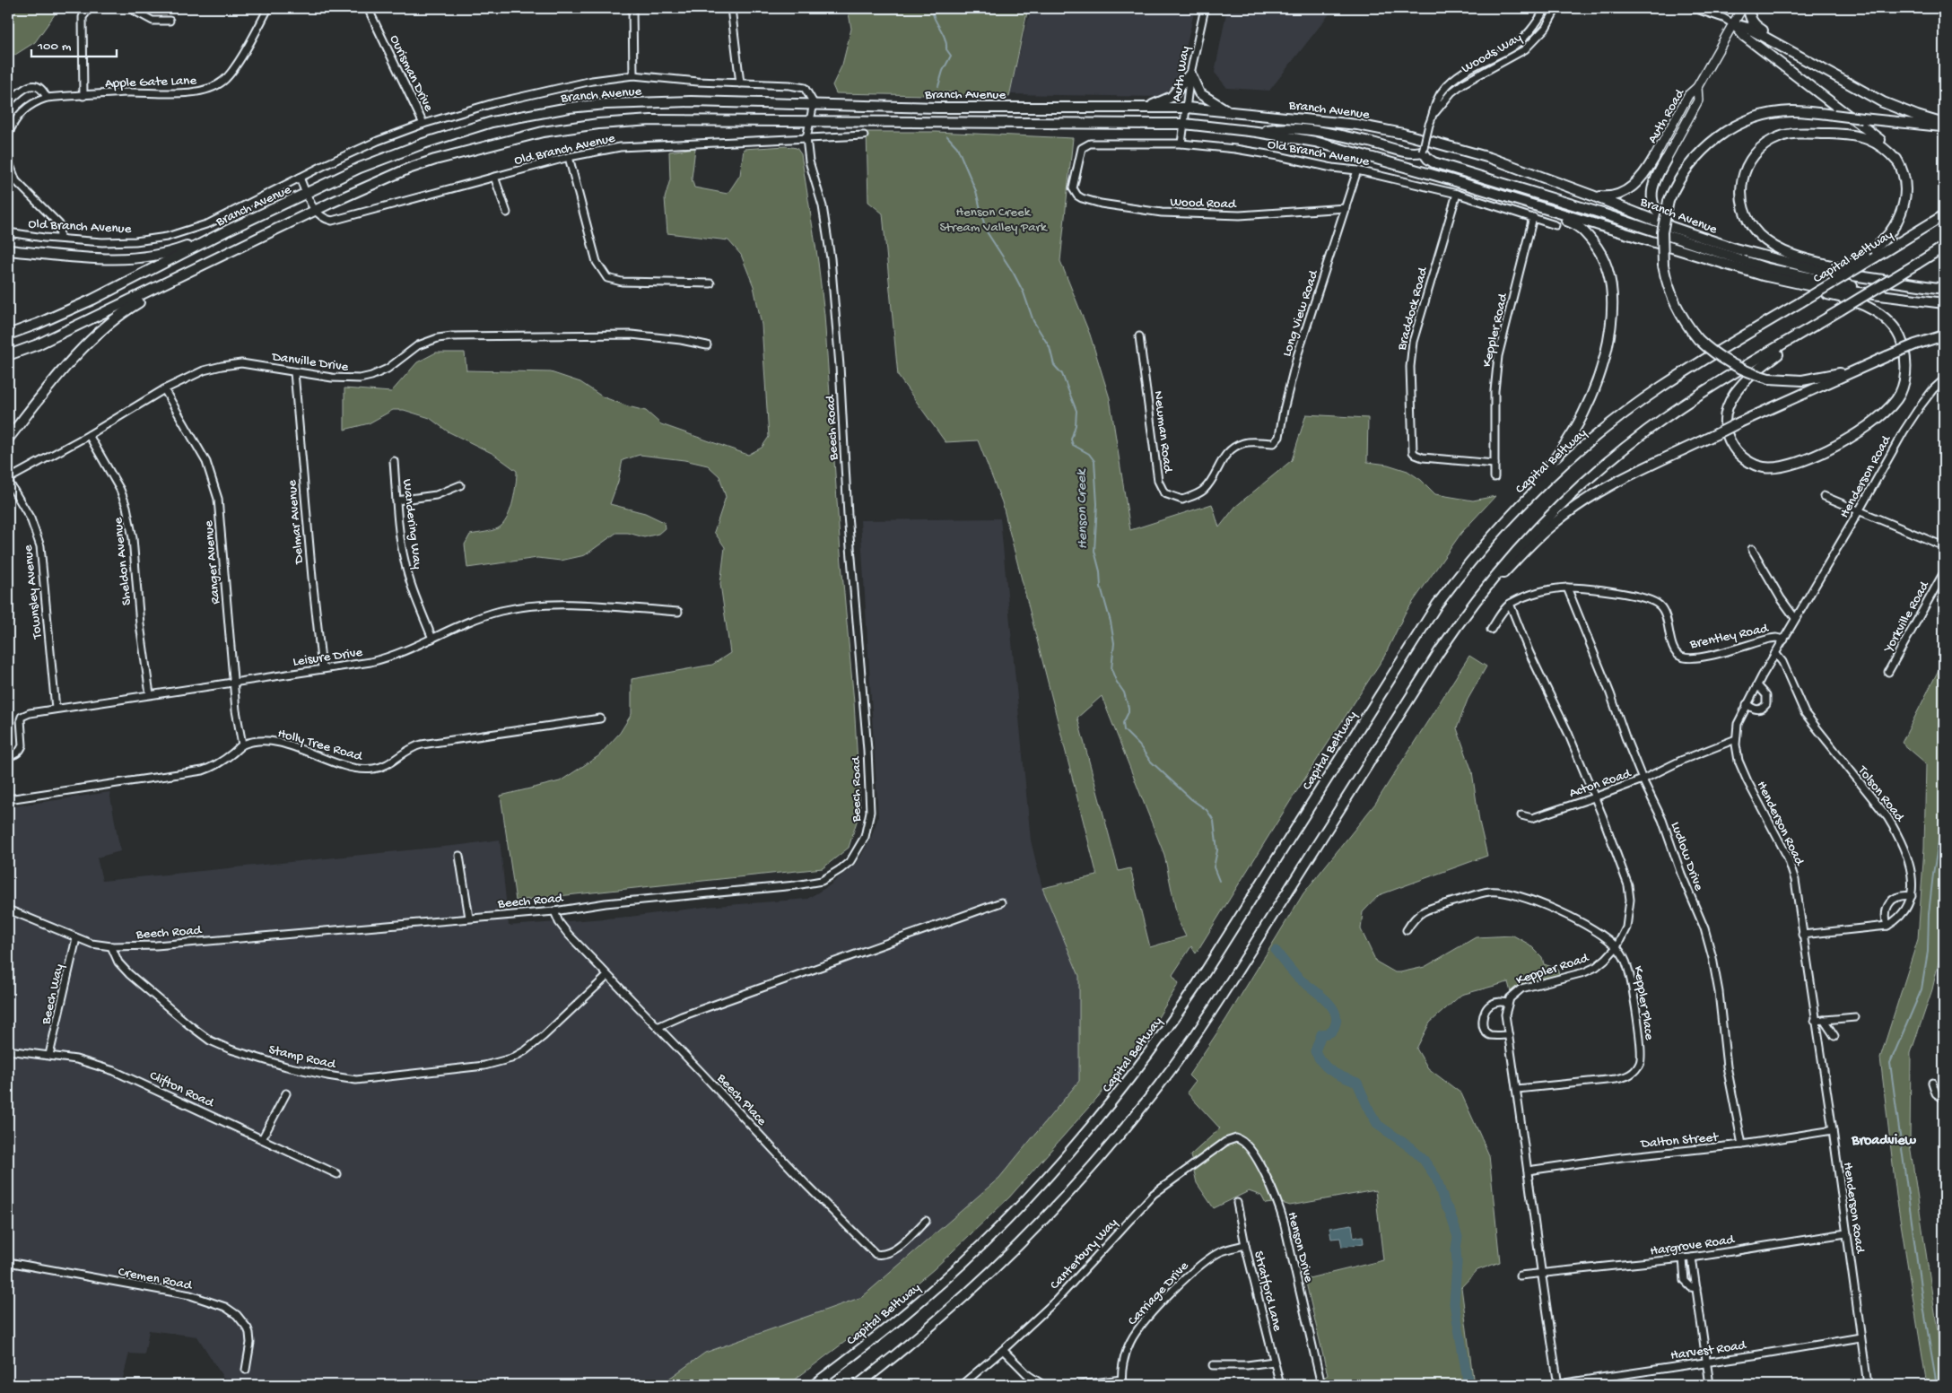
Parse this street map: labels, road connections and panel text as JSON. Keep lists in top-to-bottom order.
{
  "streets": {
    "highway": ["Branch Avenue", "Capital Beltway"],
    "main road": ["Auth Road"],
    "street": [
      "Woods Way",
      "Ourisman Drive",
      "Auth Way",
      "Apple Gate Lane",
      "Old Branch Avenue",
      "Wood Road",
      "Braddock Road",
      "Long View Road",
      "Keppler Road",
      "Danville Drive",
      "Beech Road",
      "Newman Road",
      "Henderson Road",
      "Delmar Avenue",
      "Wandering Way",
      "Sheldon Avenue",
      "Ranger Avenue",
      "Townsley Avenue",
      "Yorkville Road",
      "Brentley Road",
      "Leisure Drive",
      "Holly Tree Road",
      "Acton Road",
      "Tolson Road",
      "Ludlow Drive",
      "Beech Way",
      "Keppler Place",
      "Stamp Road",
      "Clifton Road",
      "Beech Place",
      "Dalton Street",
      "Hargrove Road",
      "Henson Drive",
      "Canterbury Way",
      "Cremen Road",
      "Stratford Lane",
      "Carriage Drive",
      "Harvest Road"
    ]
  },
  "crossings": [
    ["Ourisman Drive", "Old Branch Avenue"],
    ["Auth Way", "Branch Avenue"],
    ["Auth Way", "Old Branch Avenue"],
    ["Branch Avenue", "Old Branch Avenue"],
    ["Branch Avenue", "Beech Road"],
    ["Old Branch Avenue", "Wood Road"],
    ["Old Branch Avenue", "Braddock Road"],
    ["Old Branch Avenue", "Long View Road"],
    ["Old Branch Avenue", "Keppler Road"],
    ["Old Branch Avenue", "Beech Road"],
    ["Wood Road", "Long View Road"],
    ["Braddock Road", "Keppler Road"],
    ["Long View Road", "Newman Road"],
    ["Keppler Road", "Brentley Road"],
    ["Keppler Road", "Acton Road"],
    ["Keppler Road", "Keppler Place"],
    ["Keppler Road", "Dalton Street"],
    ["Keppler Road", "Hargrove Road"],
    ["Keppler Road", "Harvest Road"],
    ["Danville Drive", "Delmar Avenue"],
    ["Danville Drive", "Sheldon Avenue"],
    ["Danville Drive", "Ranger Avenue"],
    ["Danville Drive", "Townsley Avenue"],
    ["Beech Road", "Stamp Road"],
    ["Beech Road", "Beech Place"],
    ["Henderson Road", "Brentley Road"],
    ["Henderson Road", "Acton Road"],
    ["Henderson Road", "Tolson Road"],
    ["Henderson Road", "Dalton Street"],
    ["Henderson Road", "Hargrove Road"],
    ["Henderson Road", "Harvest Road"],
    ["Delmar Avenue", "Leisure Drive"],
    ["Wandering Way", "Leisure Drive"],
    ["Sheldon Avenue", "Leisure Drive"],
    ["Ranger Avenue", "Leisure Drive"],
    ["Ranger Avenue", "Holly Tree Road"],
    ["Townsley Avenue", "Leisure Drive"],
    ["Brentley Road", "Ludlow Drive"],
    ["Acton Road", "Ludlow Drive"],
    ["Ludlow Drive", "Dalton Street"],
    ["Beech Way", "Clifton Road"],
    ["Stamp Road", "Beech Place"],
    ["Henson Drive", "Canterbury Way"],
    ["Stratford Lane", "Carriage Drive"]
  ],
  "districts": ["Broadview"],
  "water": ["Henson Creek"],
  "parks": ["Henson Creek Stream Valley Park"],
  "scale_bar": "100 m"
}
